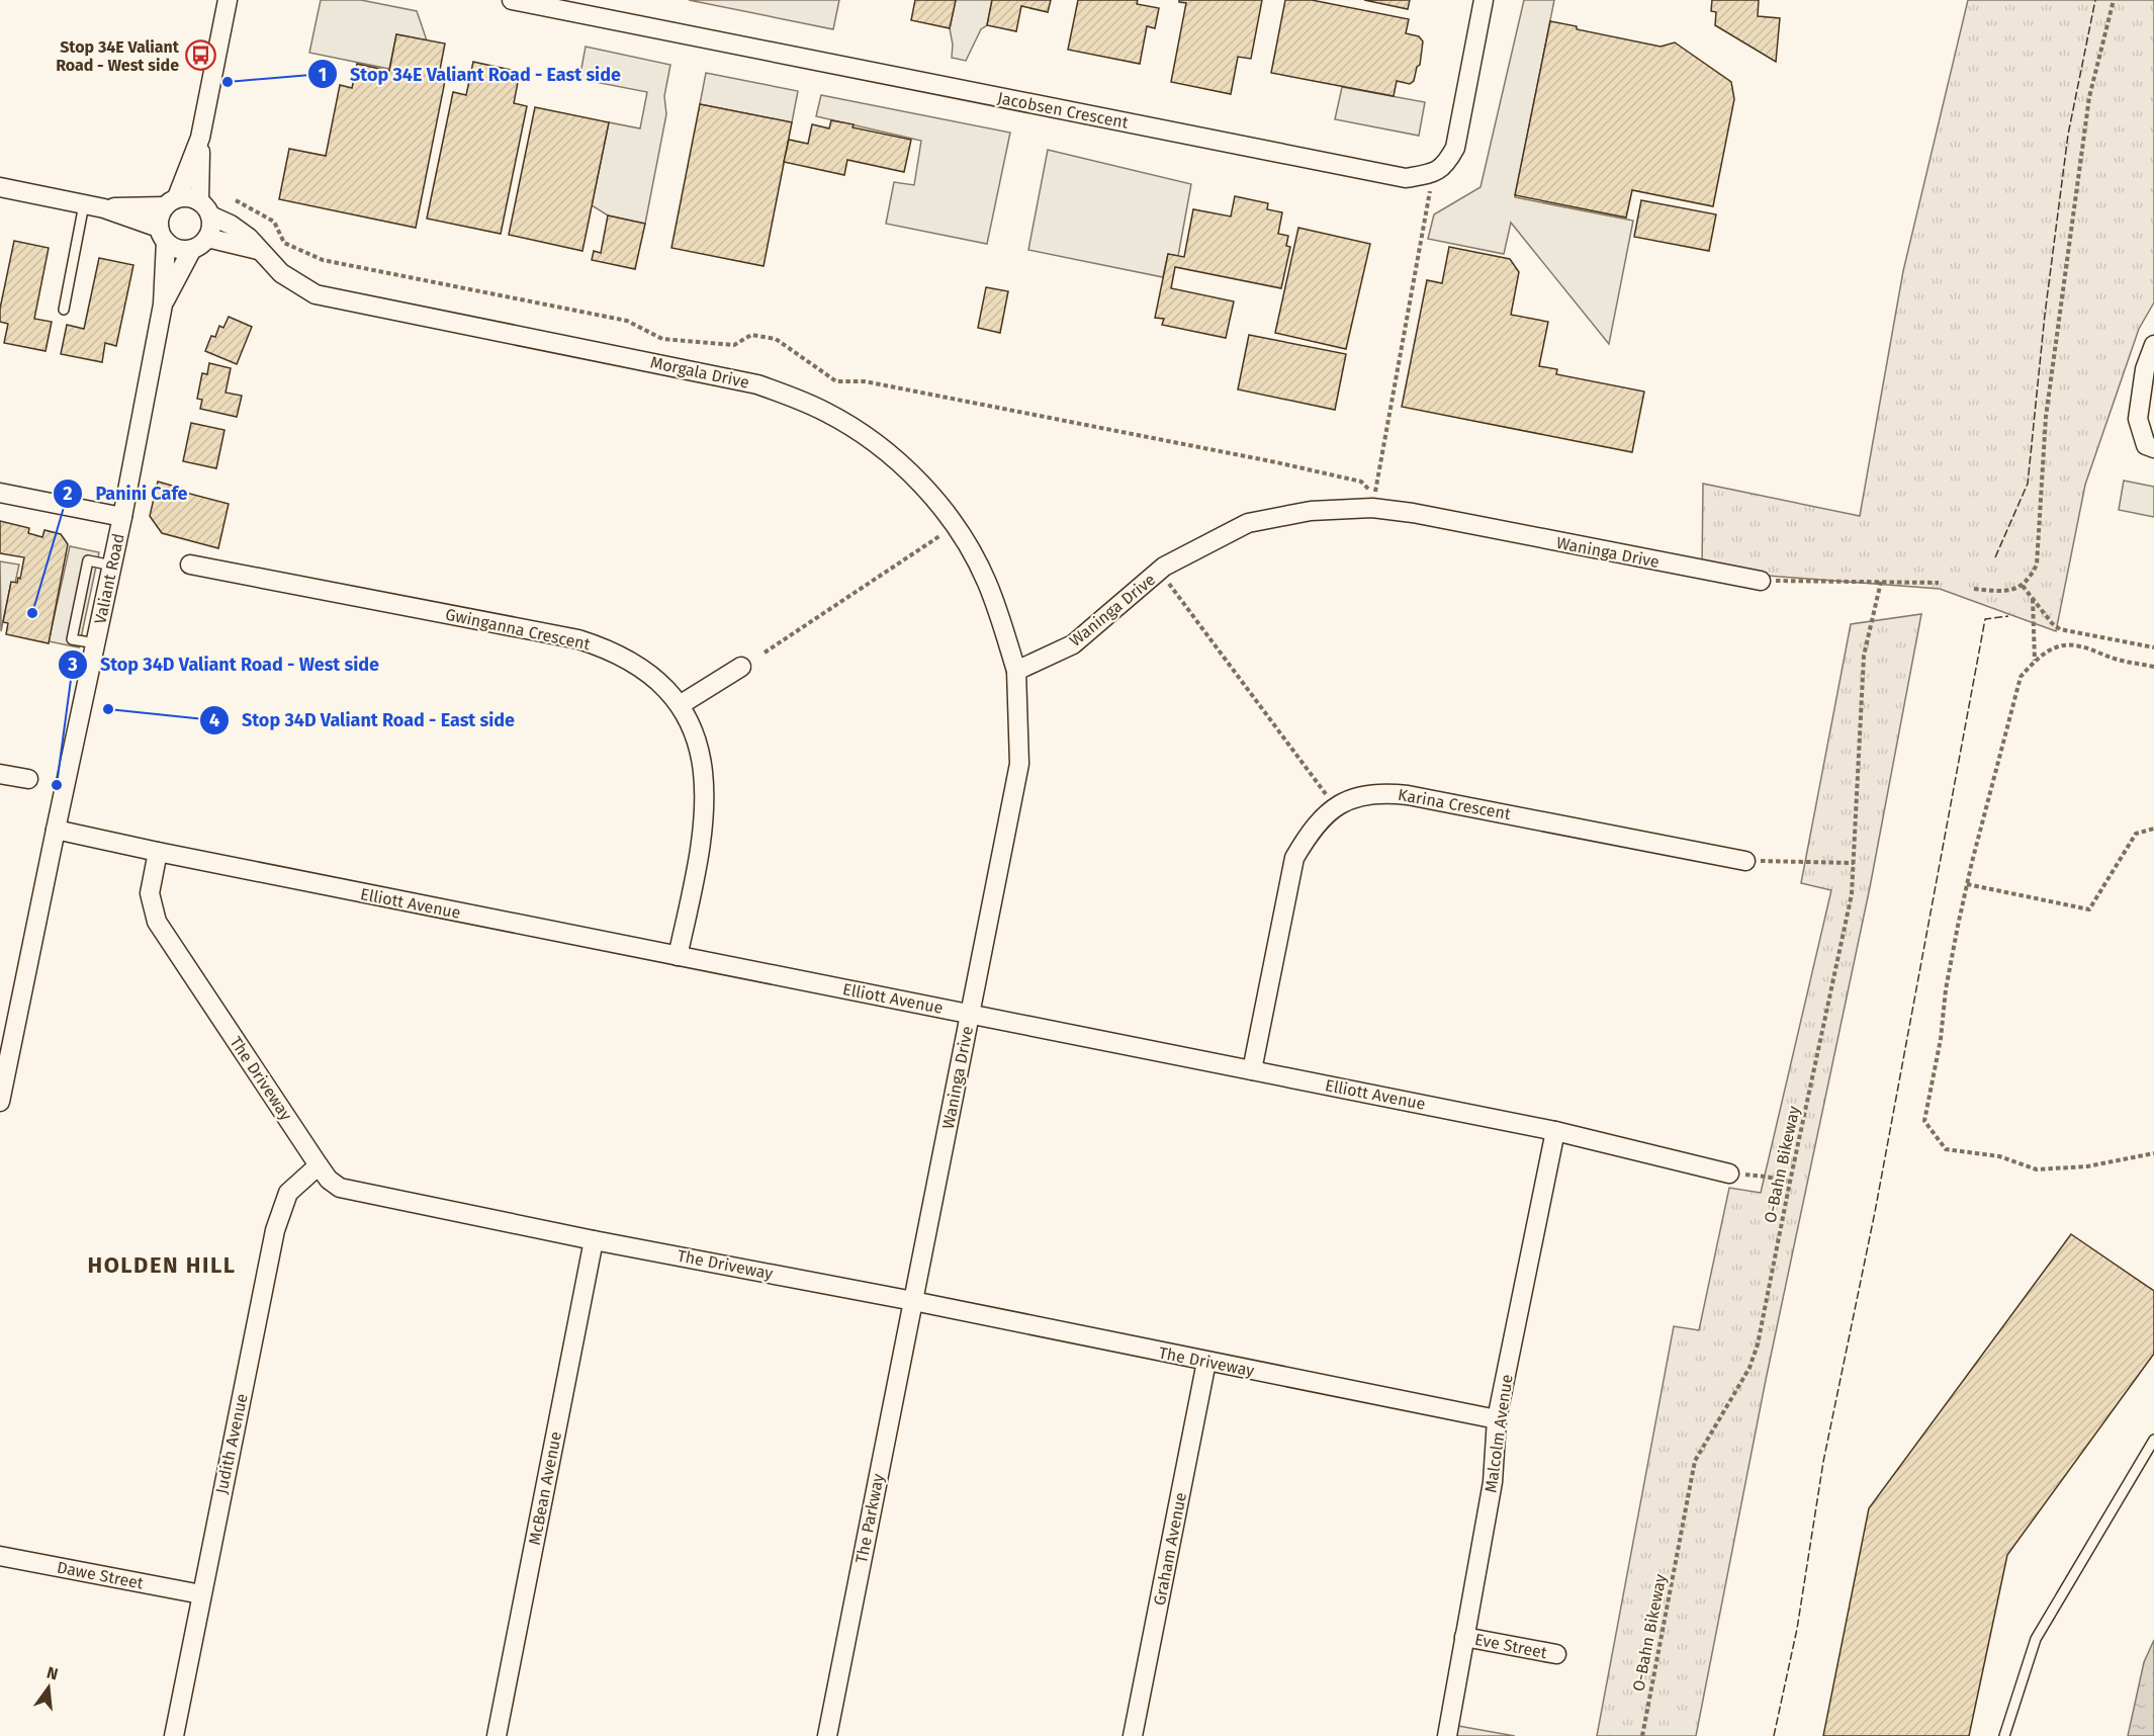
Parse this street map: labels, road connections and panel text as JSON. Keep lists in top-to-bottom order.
{
  "streets": {
    "street": [
      "Jacobsen Crescent",
      "Morgala Drive",
      "Waninga Drive",
      "Valiant Road",
      "Gwinganna Crescent",
      "Karina Crescent",
      "Elliott Avenue",
      "The Driveway",
      "Malcolm Avenue",
      "Judith Avenue",
      "McBean Avenue",
      "The Parkway",
      "Graham Avenue",
      "Dawe Street",
      "Eve Street"
    ],
    "path": ["O-Bahn Bikeway"]
  },
  "crossings": [
    ["Morgala Drive", "Waninga Drive"],
    ["Morgala Drive", "Valiant Road"],
    ["Waninga Drive", "Elliott Avenue"],
    ["Waninga Drive", "The Driveway"],
    ["Waninga Drive", "The Parkway"],
    ["Valiant Road", "Elliott Avenue"],
    ["Gwinganna Crescent", "Elliott Avenue"],
    ["Karina Crescent", "Elliott Avenue"],
    ["Elliott Avenue", "The Driveway"],
    ["Elliott Avenue", "Malcolm Avenue"],
    ["The Driveway", "Malcolm Avenue"],
    ["The Driveway", "Judith Avenue"],
    ["The Driveway", "McBean Avenue"],
    ["The Driveway", "The Parkway"],
    ["The Driveway", "Graham Avenue"],
    ["Malcolm Avenue", "Eve Street"],
    ["Judith Avenue", "Dawe Street"]
  ],
  "districts": ["HOLDEN HILL"],
  "places": {
    "bus stop": ["Stop 34E Valiant Road - West side"],
    "other": [
      "Stop 34E Valiant Road - East side",
      "Panini Cafe",
      "Stop 34D Valiant Road - East side",
      "Stop 34D Valiant Road - West side"
    ]
  },
  "north": "top"
}
